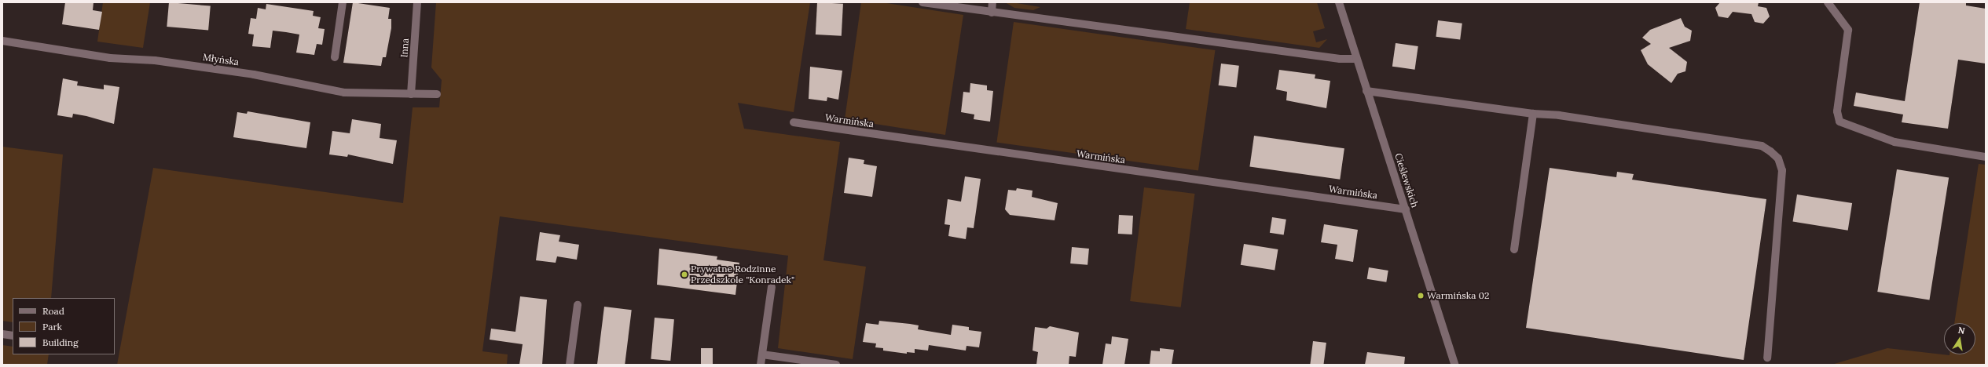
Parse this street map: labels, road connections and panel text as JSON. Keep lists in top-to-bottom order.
{
  "streets": {
    "street": [
      "Inna",
      "Młyńska",
      "Warmińska",
      "Cieślewskich"
    ]
  },
  "crossings": [
    ["Inna", "Młyńska"],
    ["Warmińska", "Cieślewskich"]
  ],
  "places": ["Prywatne Rodzinne Przedszkole \"Konradek\"", "Warmińska 02"],
  "legend": ["Road", "Park", "Building"],
  "north": "top"
}
